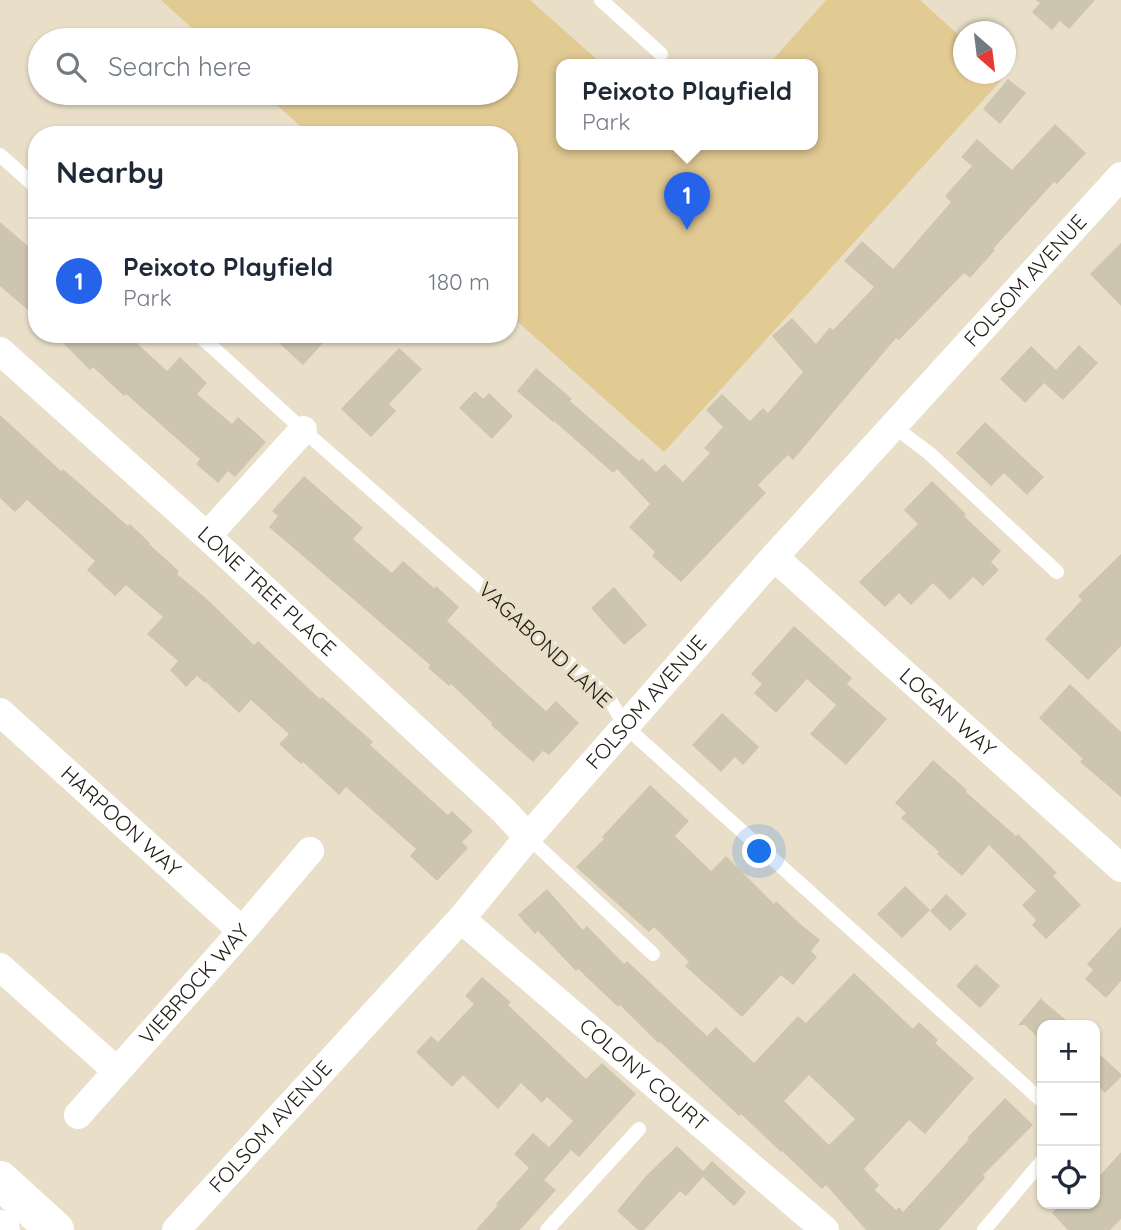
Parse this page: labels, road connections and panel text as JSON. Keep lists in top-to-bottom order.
{
  "streets": {
    "street": [
      "FOLSOM AVENUE",
      "LONE TREE PLACE",
      "LOGAN WAY",
      "HARPOON WAY",
      "VIEBROCK WAY",
      "COLONY COURT"
    ],
    "lane": ["VAGABOND LANE"]
  },
  "crossings": [
    ["FOLSOM AVENUE", "LONE TREE PLACE"],
    ["FOLSOM AVENUE", "VAGABOND LANE"],
    ["FOLSOM AVENUE", "LOGAN WAY"],
    ["FOLSOM AVENUE", "COLONY COURT"],
    ["HARPOON WAY", "VIEBROCK WAY"]
  ],
  "north": "bottom right",
  "page": {
    "search": "Search here",
    "popup": ["Peixoto Playfield", "Park"],
    "heading": "Nearby",
    "pins": "1",
    "list": [
      {
        "mark": "1",
        "name": "Peixoto Playfield",
        "note": "Park",
        "value": "180 m"
      }
    ],
    "map_buttons": ["+", "−"]
  }
}
